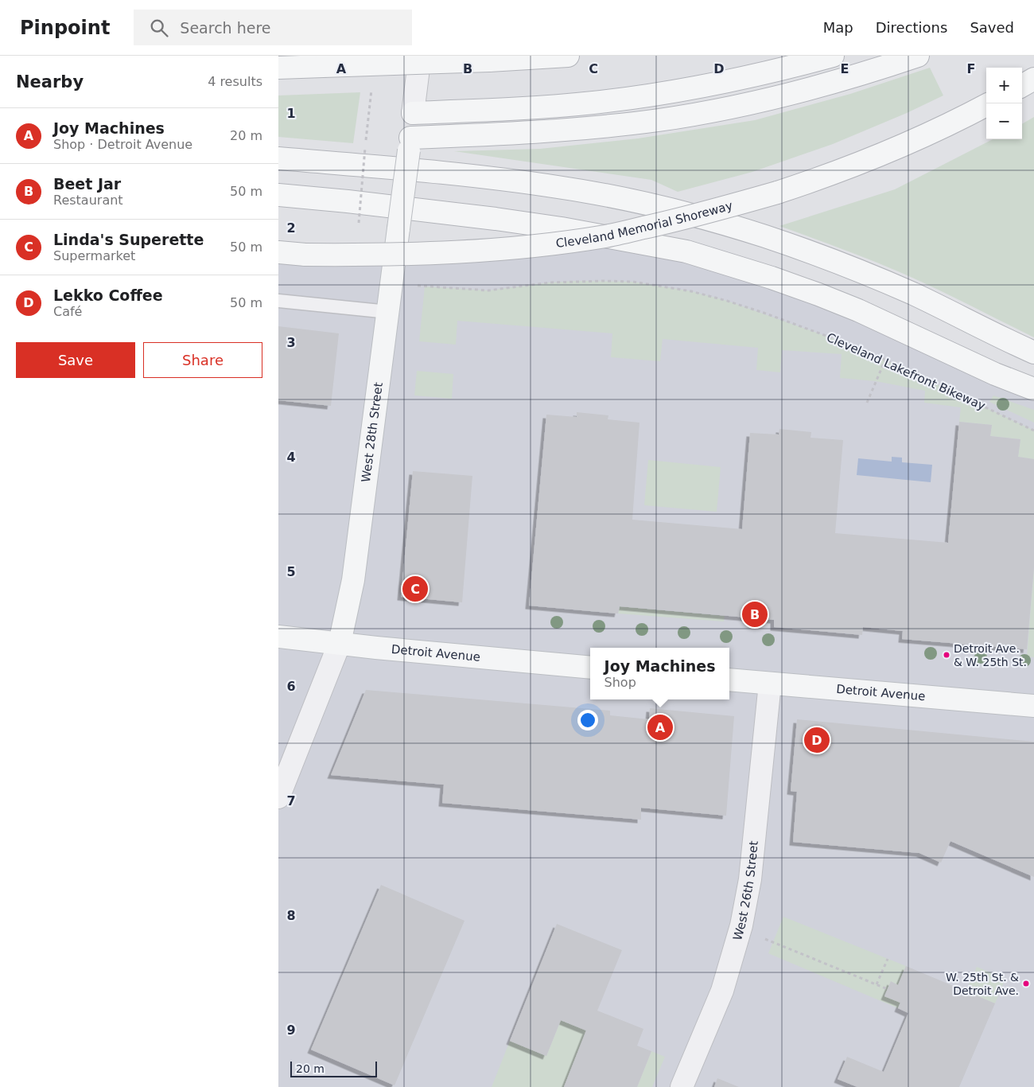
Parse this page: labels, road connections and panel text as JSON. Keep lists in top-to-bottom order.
{
  "streets": {
    "main road": ["Cleveland Memorial Shoreway", "West 28th Street", "Detroit Avenue"],
    "street": ["West 26th Street"],
    "path": ["Cleveland Lakefront Bikeway"]
  },
  "crossings": [
    ["West 28th Street", "Detroit Avenue"],
    ["Detroit Avenue", "West 26th Street"]
  ],
  "places": ["Detroit Ave. & W. 25th St.", "W. 25th St. & Detroit Ave."],
  "scale_bar": "20 m",
  "page": {
    "header": "Pinpoint",
    "search": "Search here",
    "nav": ["Map", "Directions", "Saved"],
    "heading": ["Nearby", "4 results"],
    "map_buttons": ["+", "−"],
    "list": [
      {
        "mark": "A",
        "name": "Joy Machines",
        "note": "Shop · Detroit Avenue",
        "value": "20 m"
      },
      {
        "mark": "B",
        "name": "Beet Jar",
        "note": "Restaurant",
        "value": "50 m"
      },
      {
        "mark": "C",
        "name": "Linda's Superette",
        "note": "Supermarket",
        "value": "50 m"
      },
      {
        "mark": "D",
        "name": "Lekko Coffee",
        "note": "Café",
        "value": "50 m"
      }
    ],
    "buttons": ["Save", "Share"],
    "pins": [
      "C",
      "B",
      "A",
      "D"
    ],
    "popup": ["Joy Machines", "Shop"],
    "scale": "20 m"
  },
  "grid": {
    "columns": [
      "A",
      "B",
      "C",
      "D",
      "E",
      "F"
    ],
    "rows": [
      "1",
      "2",
      "3",
      "4",
      "5",
      "6",
      "7",
      "8",
      "9"
    ]
  }
}
